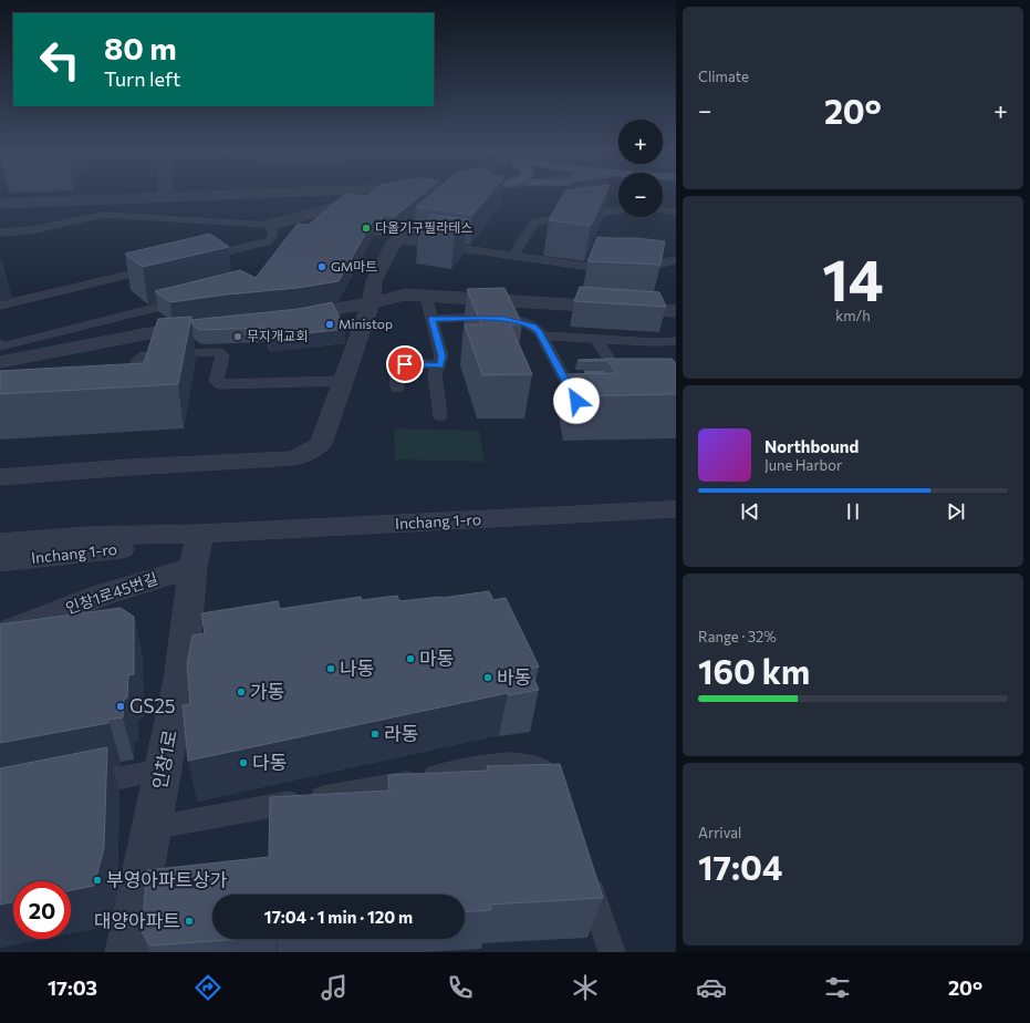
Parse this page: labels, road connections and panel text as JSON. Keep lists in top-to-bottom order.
{
  "streets": {
    "street": ["Inchang 1-ro", "인창1로45번길", "인창1로"]
  },
  "crossings": [
    ["Inchang 1-ro", "인창1로45번길"],
    ["Inchang 1-ro", "인창1로"],
    ["인창1로45번길", "인창1로"]
  ],
  "places": [
    "다올기구필라테스",
    "GM마트",
    "Ministop",
    "무지개교회",
    "마동",
    "나동",
    "바동",
    "가동",
    "GS25",
    "라동",
    "다동",
    "부영아파트상가",
    "대양아파트"
  ],
  "page": {
    "tile": [
      "Climate",
      ["14", "km/h"],
      ["Range · 32%", "160 km"],
      ["Arrival", "17:04"]
    ],
    "turn": ["80 m", "Turn left"],
    "heat": ["−", "20°", "+"],
    "map_buttons": ["+", "−"],
    "song": ["Northbound", "June Harbor"],
    "limit": "20",
    "trip": "17:04 · 1 min · 120 m",
    "tabs": ["17:03", "20°"]
  }
}
